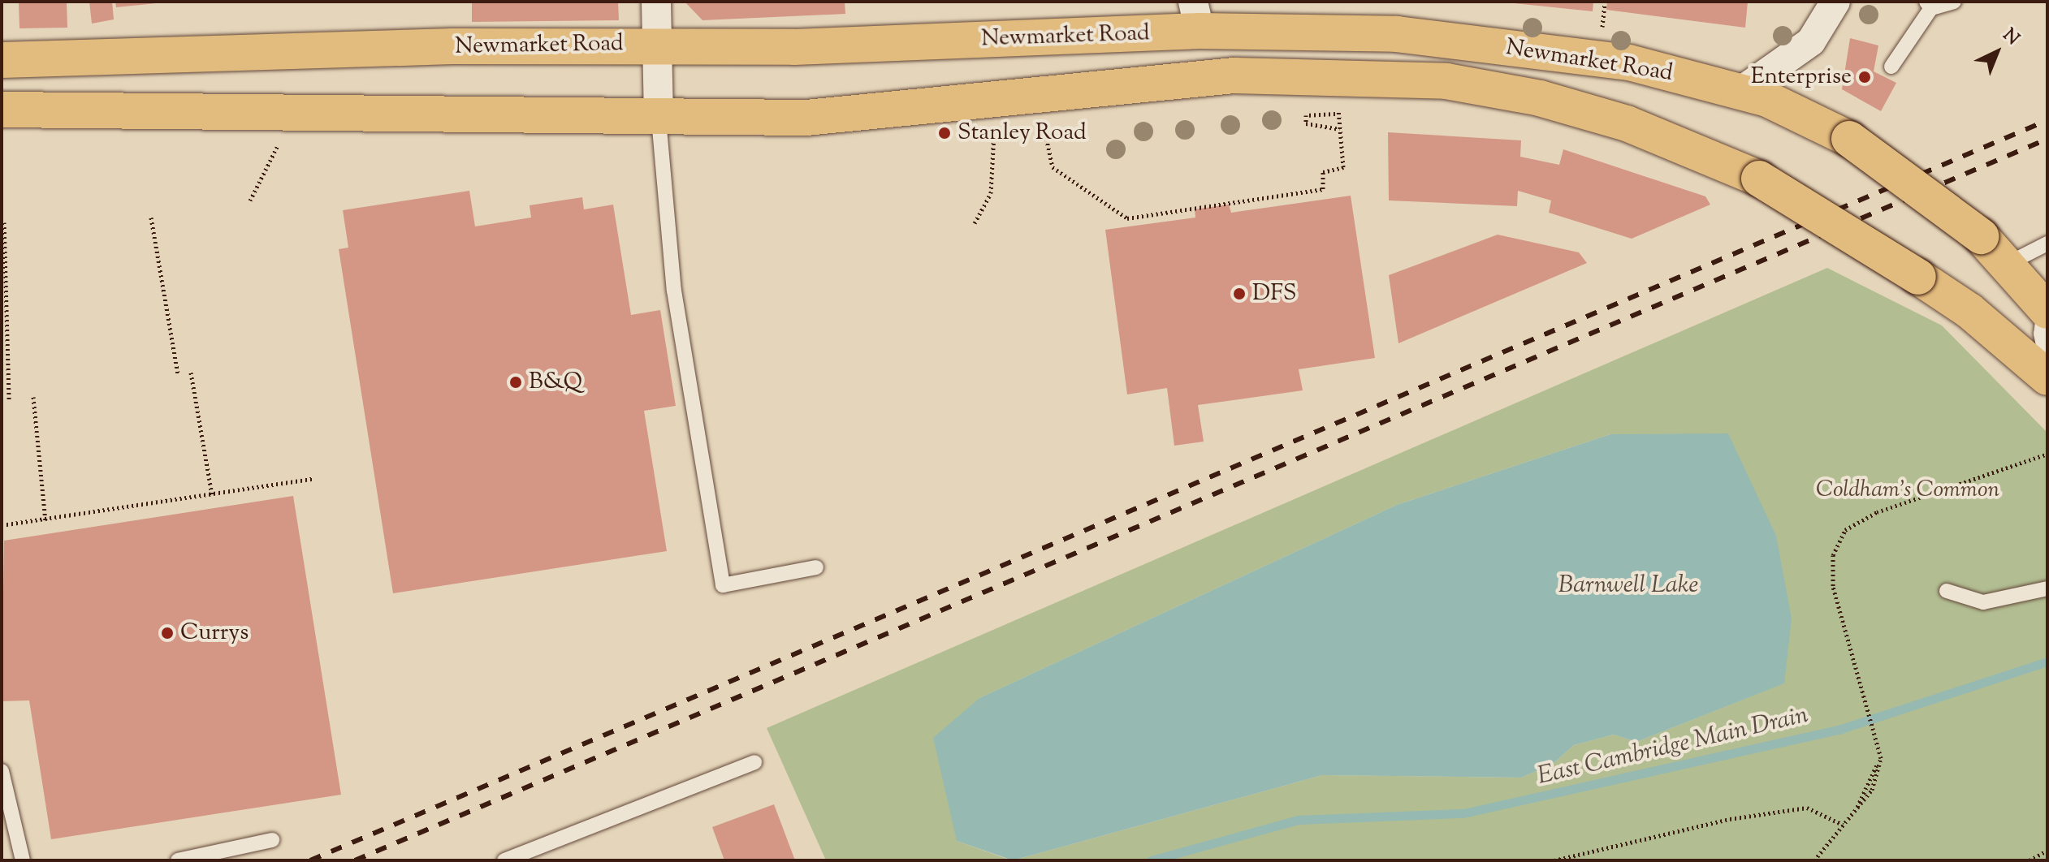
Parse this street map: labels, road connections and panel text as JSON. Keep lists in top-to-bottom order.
{
  "streets": {
    "main road": ["Newmarket Road"]
  },
  "water": ["Barnwell Lake", "East Cambridge Main Drain"],
  "parks": ["Coldham's Common"],
  "places": [
    "Enterprise",
    "Stanley Road",
    "DFS",
    "B&Q",
    "Currys"
  ],
  "north": "top right"
}
